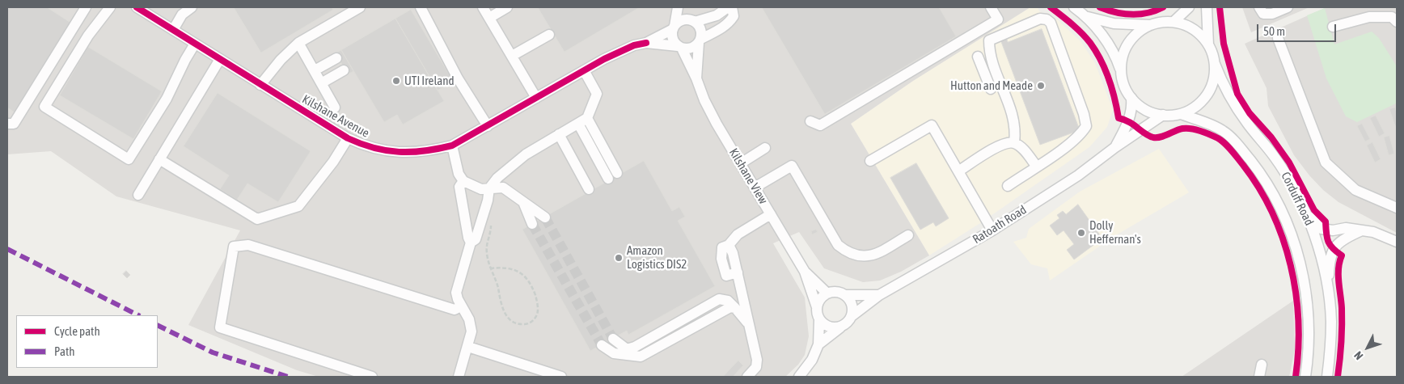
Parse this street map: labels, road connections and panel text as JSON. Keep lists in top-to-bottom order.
{
  "streets": {
    "street": [
      "Kilshane Avenue",
      "Kilshane View",
      "Corduff Road",
      "Ratoath Road"
    ]
  },
  "crossings": [
    ["Kilshane Avenue", "Kilshane View"],
    ["Kilshane View", "Ratoath Road"],
    ["Corduff Road", "Ratoath Road"]
  ],
  "places": [
    "UTI Ireland",
    "Hutton and Meade",
    "Dolly Heffernan's",
    "Amazon Logistics DIS2"
  ],
  "legend": ["Cycle path", "Path"],
  "scale_bar": "50 m",
  "north": "bottom left"
}
